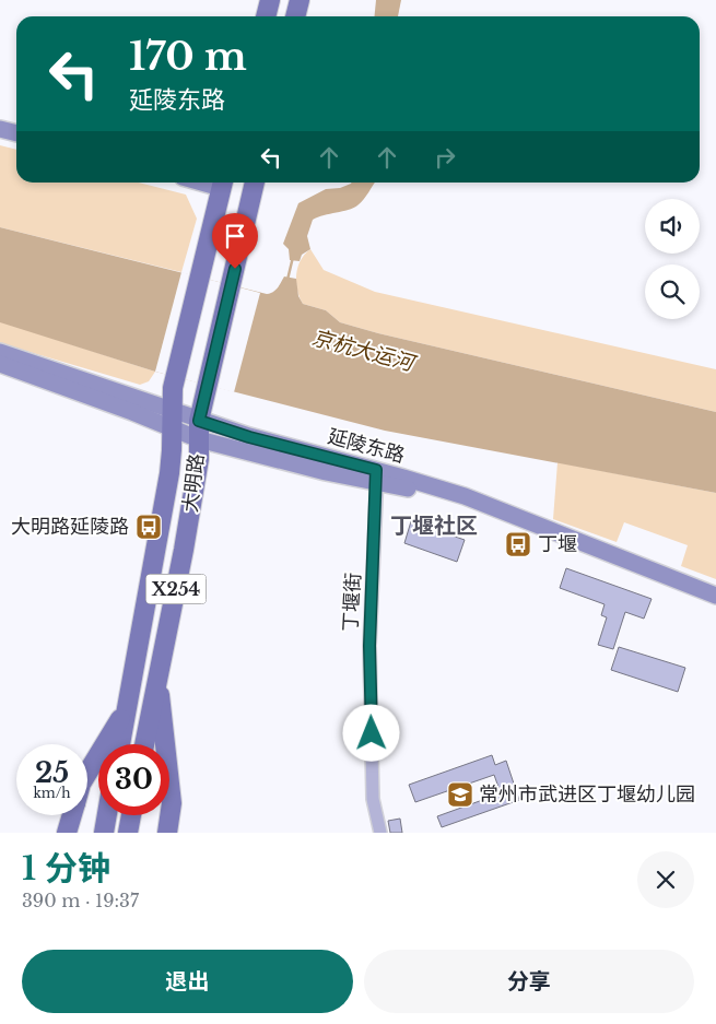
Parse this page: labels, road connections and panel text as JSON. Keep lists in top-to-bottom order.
{
  "streets": {
    "main road": ["延陵东路", "大明路", "X254"],
    "street": ["丁堰街"]
  },
  "crossings": [
    ["延陵东路", "大明路"],
    ["延陵东路", "丁堰街"]
  ],
  "districts": ["丁堰社区"],
  "water": ["京杭大运河"],
  "places": {
    "bus stop": ["大明路延陵路", "丁堰"],
    "school or university": ["常州市武进区丁堰幼儿园"]
  },
  "page": {
    "turn": ["170 m", "延陵东路"],
    "speed": "25 km/h",
    "limit": "30",
    "heading": ["1 分钟", "390 m · 19:37"],
    "buttons": ["退出", "分享"]
  }
}
